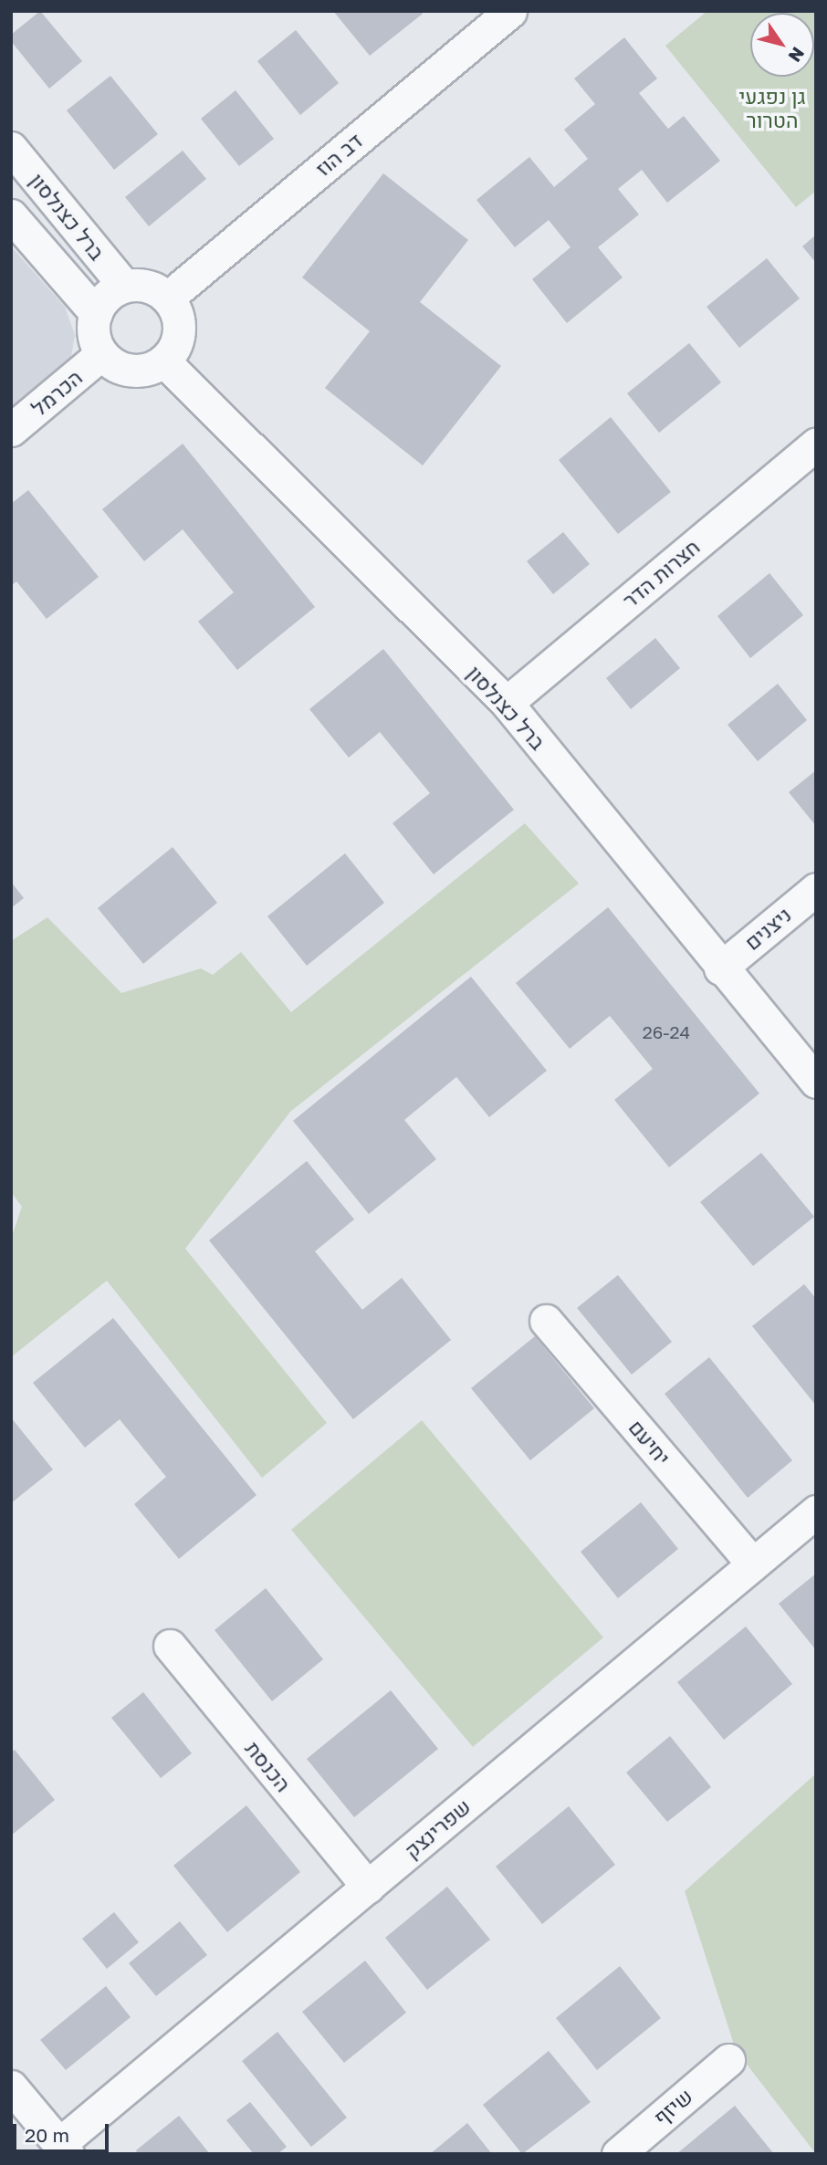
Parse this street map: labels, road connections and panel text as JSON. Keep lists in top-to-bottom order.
{
  "streets": {
    "street": [
      "דב הוז",
      "ברל כצנלסון",
      "הכרמל",
      "חצרות הדר",
      "ניצנים",
      "יחיעם",
      "הכנסת",
      "שפרינצק",
      "שיזף"
    ]
  },
  "crossings": [
    ["דב הוז", "ברל כצנלסון"],
    ["דב הוז", "הכרמל"],
    ["ברל כצנלסון", "הכרמל"],
    ["ברל כצנלסון", "חצרות הדר"],
    ["ברל כצנלסון", "ניצנים"],
    ["יחיעם", "שפרינצק"],
    ["הכנסת", "שפרינצק"]
  ],
  "parks": ["גן נפגעי הטרור"],
  "house_numbers": ["26-24"],
  "scale_bar": "20 m",
  "north": "bottom right"
}
